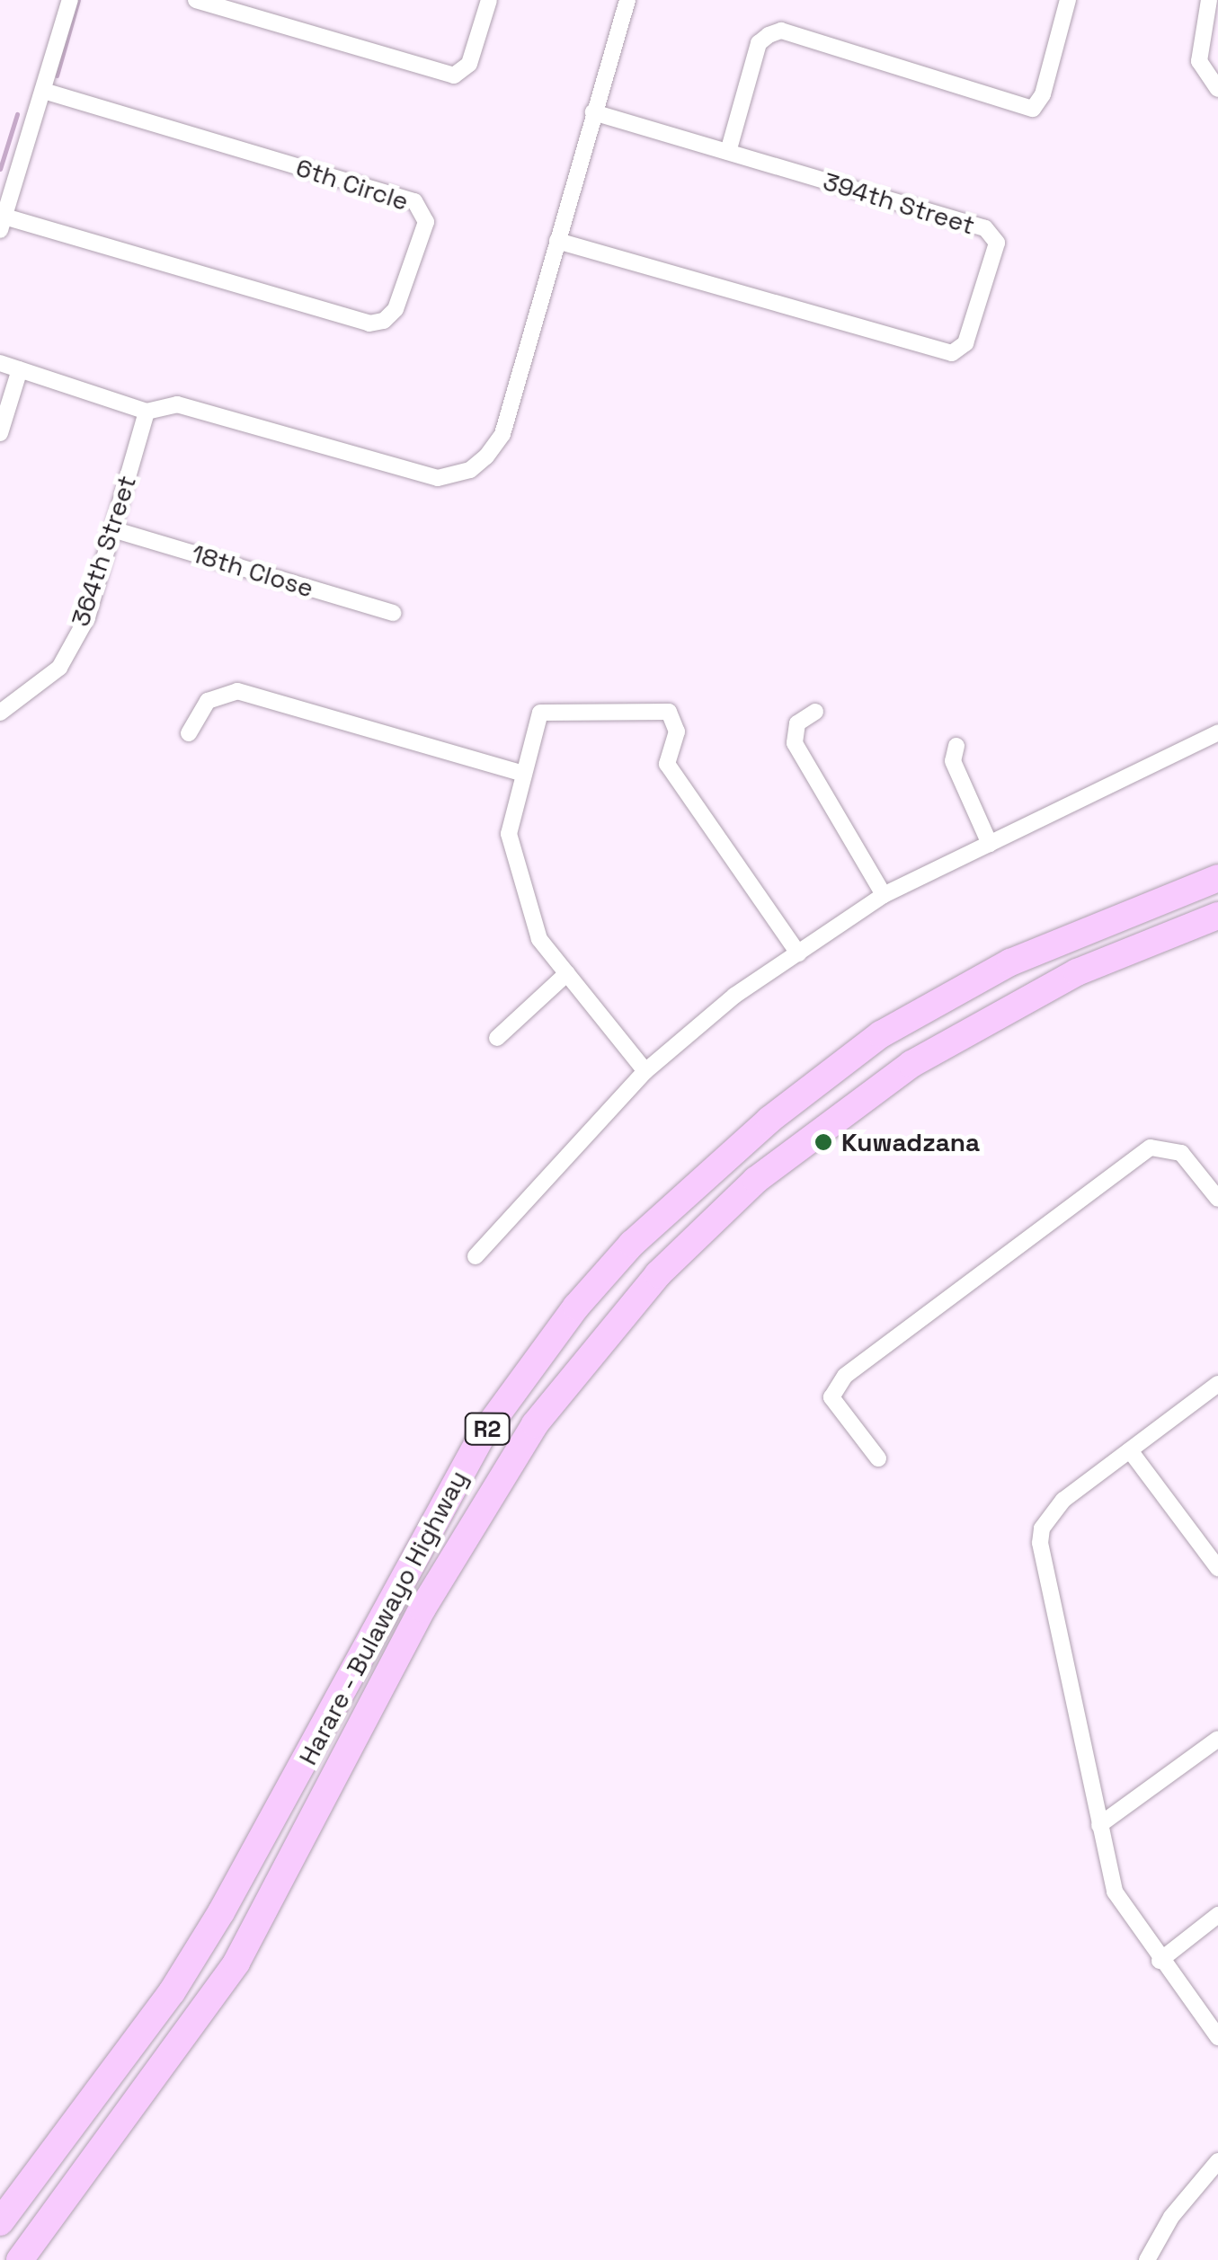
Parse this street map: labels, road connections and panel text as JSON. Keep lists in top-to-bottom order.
{
  "streets": {
    "highway": ["R2", "Harare - Bulawayo Highway"],
    "street": [
      "6th Circle",
      "394th Street",
      "364th Street",
      "18th Close"
    ]
  },
  "crossings": [
    ["364th Street", "18th Close"]
  ],
  "places": ["Kuwadzana"]
}
